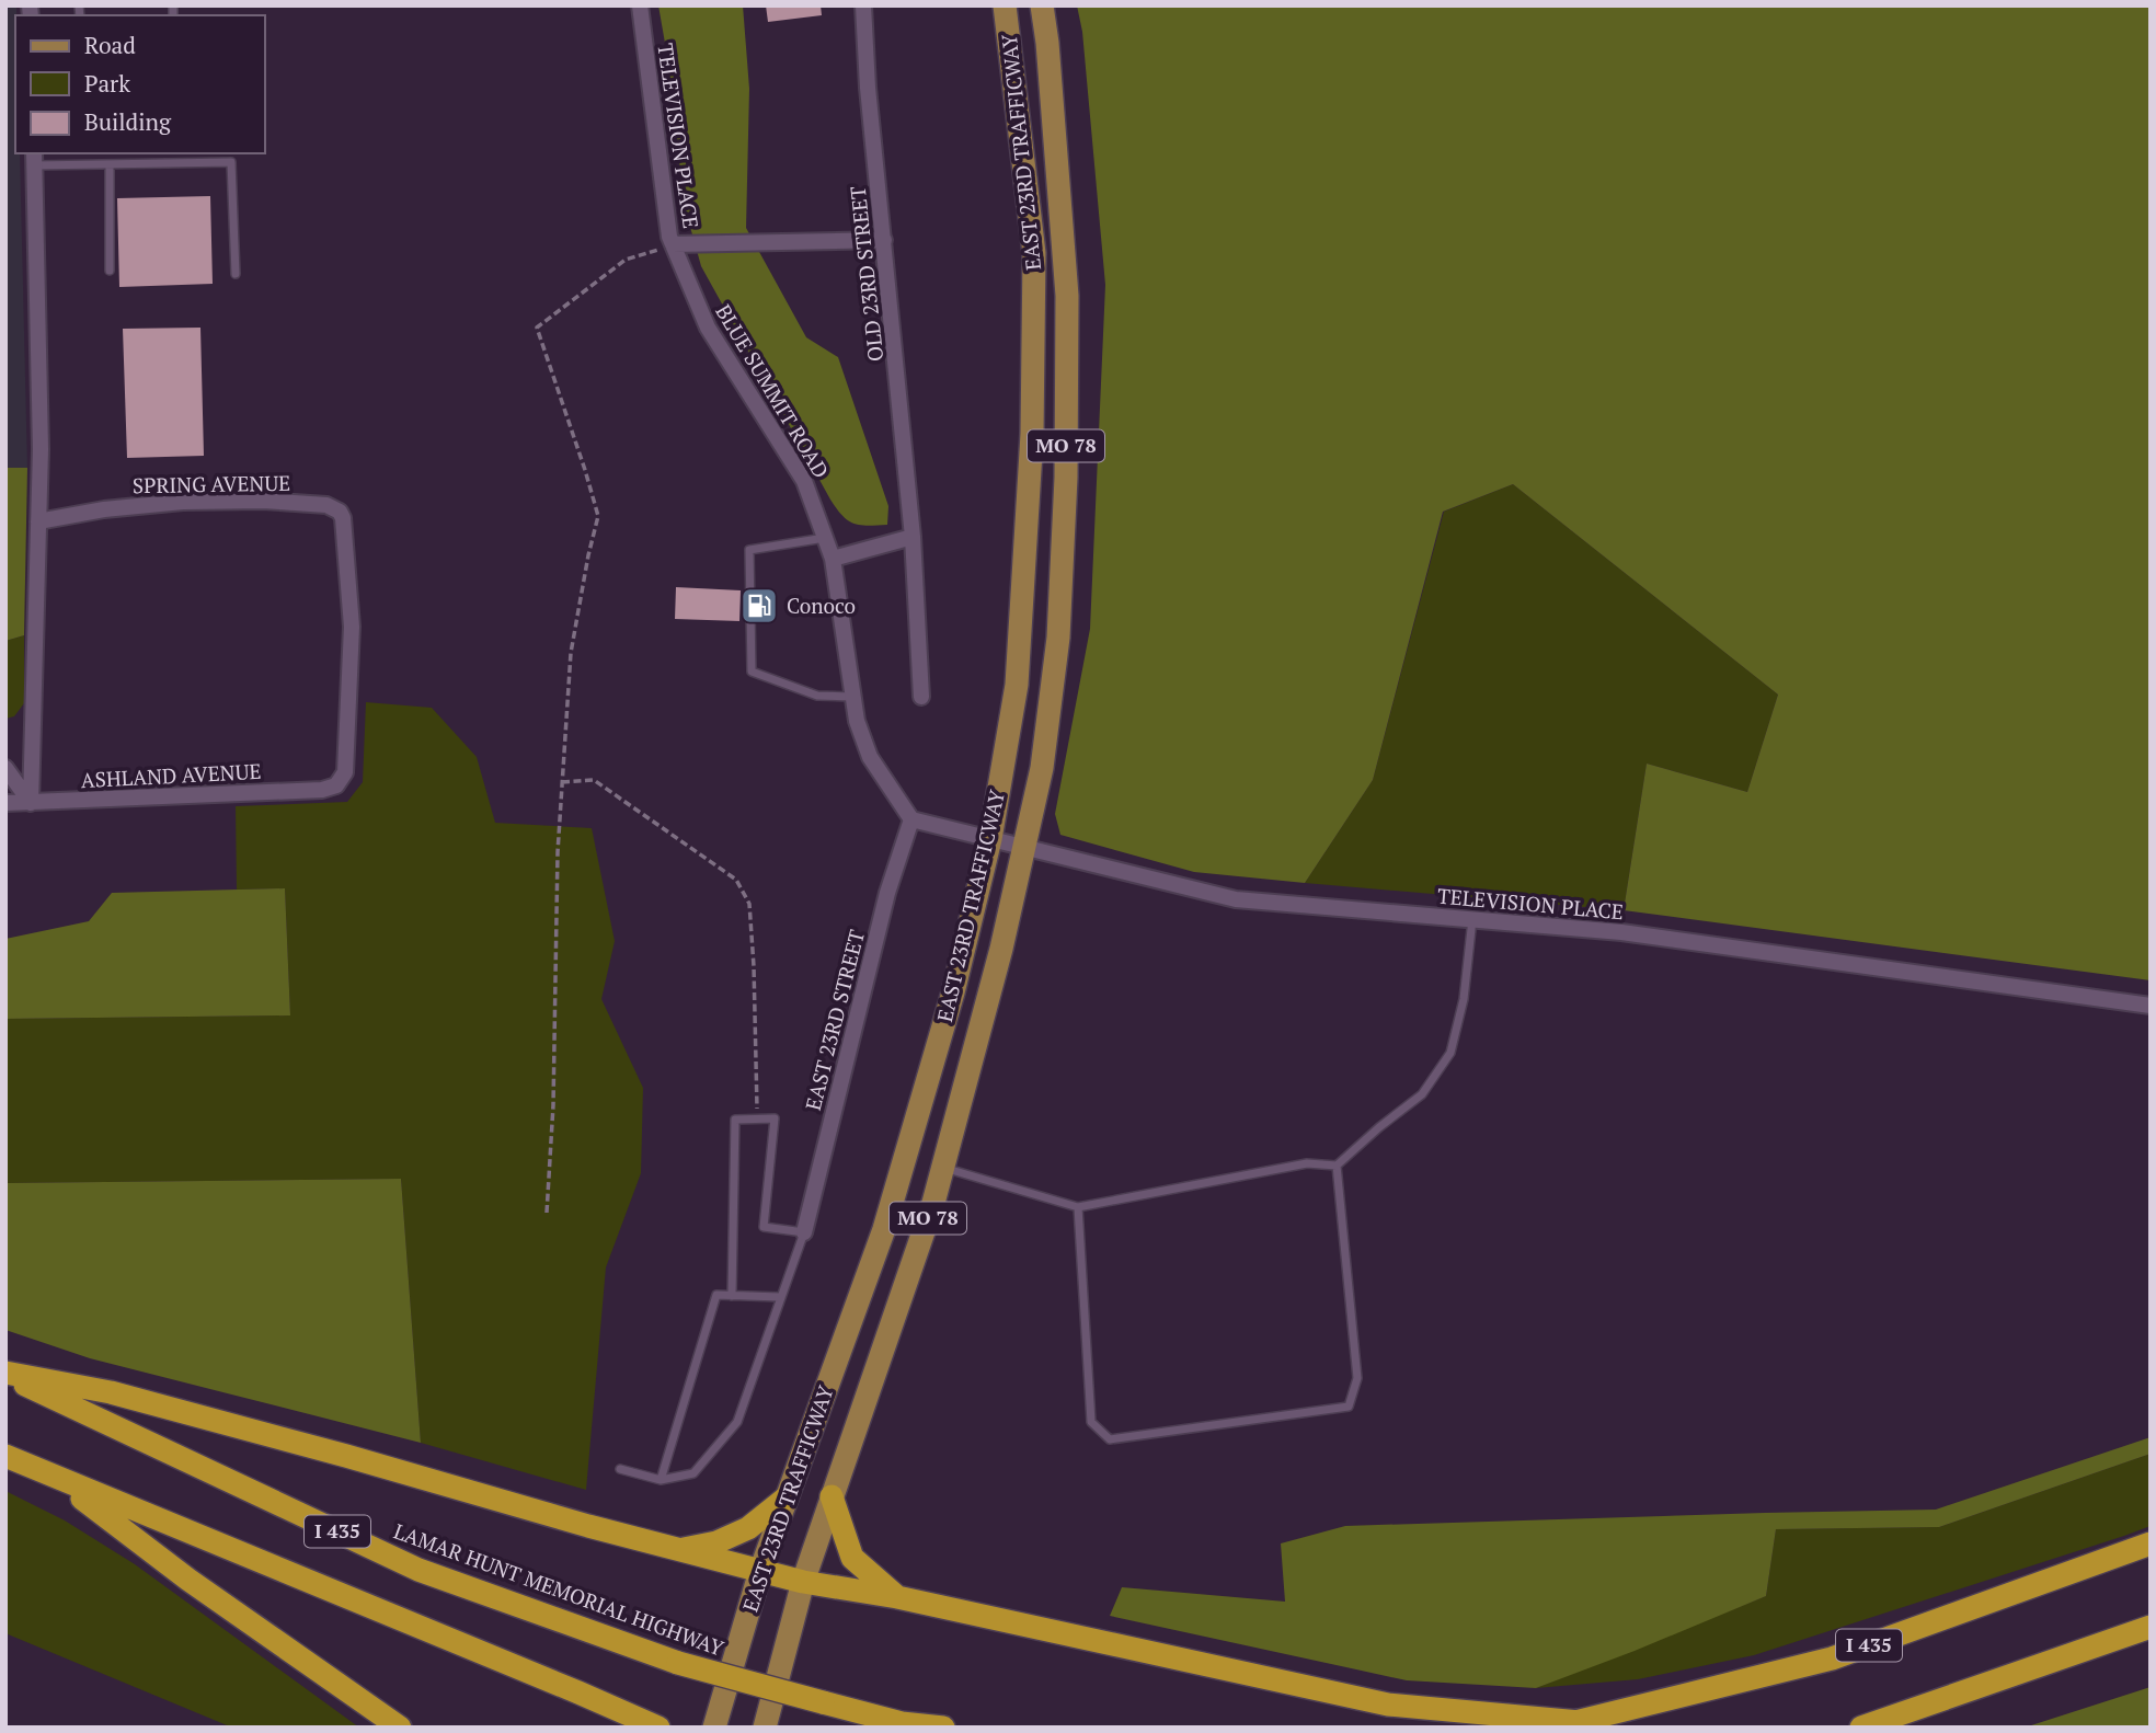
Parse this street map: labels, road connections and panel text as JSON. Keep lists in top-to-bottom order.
{
  "streets": {
    "highway": ["I 435", "LAMAR HUNT MEMORIAL HIGHWAY"],
    "main road": ["EAST 23RD TRAFFICWAY", "MO 78"],
    "street": [
      "TELEVISION PLACE",
      "OLD 23RD STREET",
      "BLUE SUMMIT ROAD",
      "SPRING AVENUE",
      "ASHLAND AVENUE",
      "EAST 23RD STREET"
    ]
  },
  "crossings": [
    ["TELEVISION PLACE", "EAST 23RD TRAFFICWAY"],
    ["TELEVISION PLACE", "OLD 23RD STREET"],
    ["TELEVISION PLACE", "BLUE SUMMIT ROAD"],
    ["TELEVISION PLACE", "EAST 23RD STREET"],
    ["BLUE SUMMIT ROAD", "EAST 23RD STREET"],
    ["SPRING AVENUE", "ASHLAND AVENUE"]
  ],
  "places": {
    "fuel station": ["Conoco"]
  },
  "legend": ["Road", "Park", "Building"]
}
